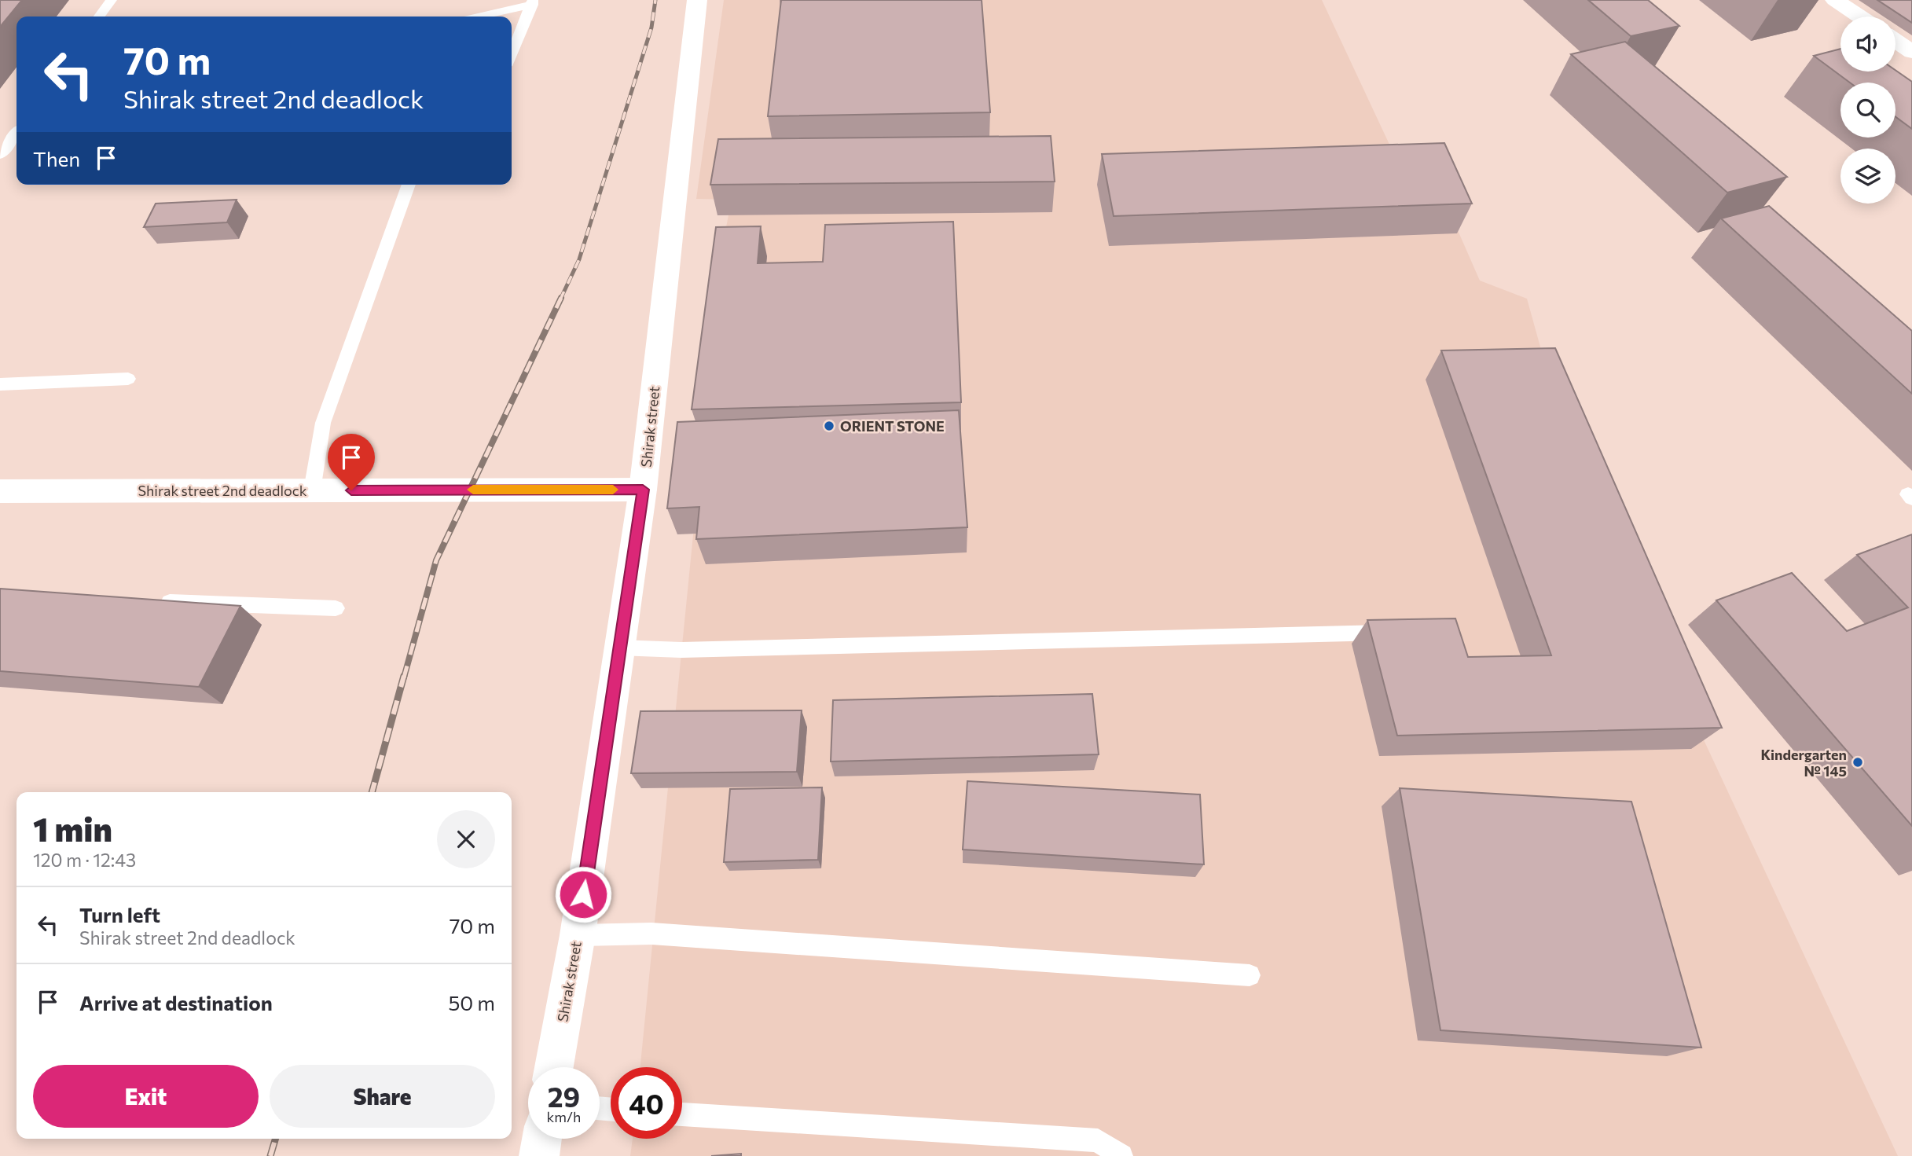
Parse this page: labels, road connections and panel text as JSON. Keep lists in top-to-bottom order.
{
  "streets": {
    "street": ["Shirak street", "Shirak street 2nd deadlock"]
  },
  "crossings": [
    ["Shirak street", "Shirak street 2nd deadlock"]
  ],
  "places": ["ORIENT STONE", "Kindergarten № 145"],
  "page": {
    "turn": ["70 m", "Shirak street 2nd deadlock"],
    "then": "Then",
    "heading": ["1 min", "120 m · 12:43"],
    "list": [
      {
        "name": "Turn left",
        "note": "Shirak street 2nd deadlock",
        "value": "70 m"
      },
      {
        "name": "Arrive at destination",
        "value": "50 m"
      }
    ],
    "buttons": ["Exit", "Share"],
    "speed": "29 km/h",
    "limit": "40"
  }
}
